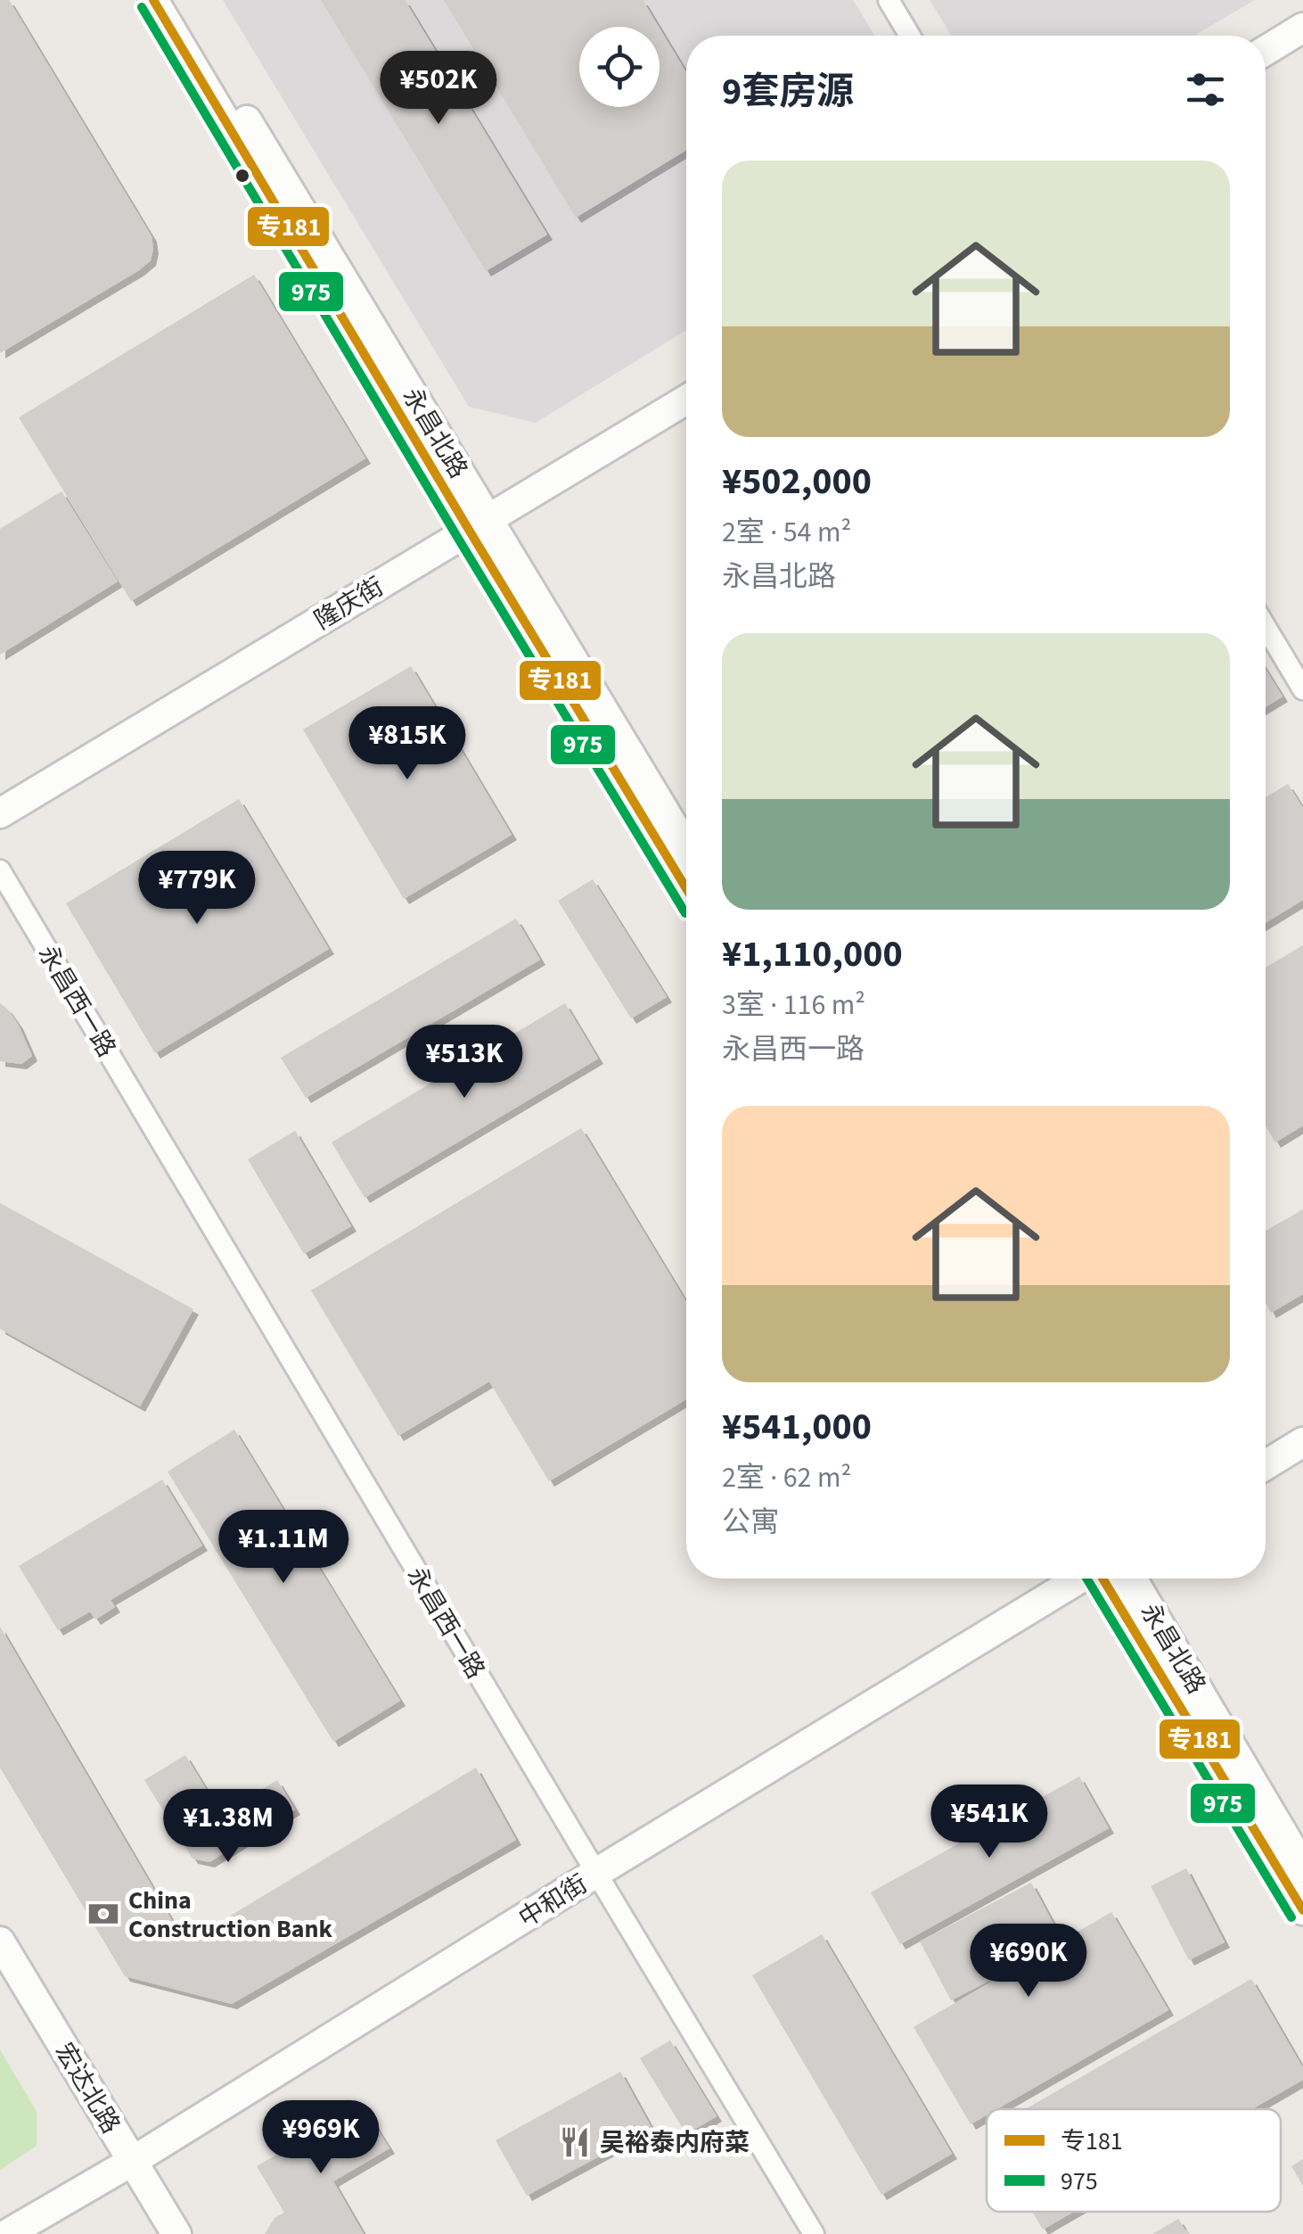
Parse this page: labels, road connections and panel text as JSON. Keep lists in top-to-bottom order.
{
  "streets": {
    "street": [
      "永昌北路",
      "隆庆街",
      "永昌西一路",
      "中和街",
      "宏达北路"
    ]
  },
  "crossings": [
    ["永昌北路", "隆庆街"],
    ["永昌西一路", "中和街"],
    ["中和街", "宏达北路"]
  ],
  "places": {
    "bank": ["China Construction Bank"],
    "restaurant": ["吴裕泰内府菜"]
  },
  "lines": ["transit line 专181", "transit line 975"],
  "legend": ["专181", "975"],
  "page": {
    "heading": "9套房源",
    "price": [
      "¥502K",
      "¥815K",
      "¥779K",
      "¥513K",
      "¥1.11M",
      "¥541K",
      "¥1.38M",
      "¥690K",
      "¥969K"
    ],
    "list": [
      {
        "name": "¥502,000",
        "note": "2室 · 54 m² · 永昌北路"
      },
      {
        "name": "¥1,110,000",
        "note": "3室 · 116 m² · 永昌西一路"
      },
      {
        "name": "¥541,000",
        "note": "2室 · 62 m² · 公寓"
      }
    ]
  }
}
